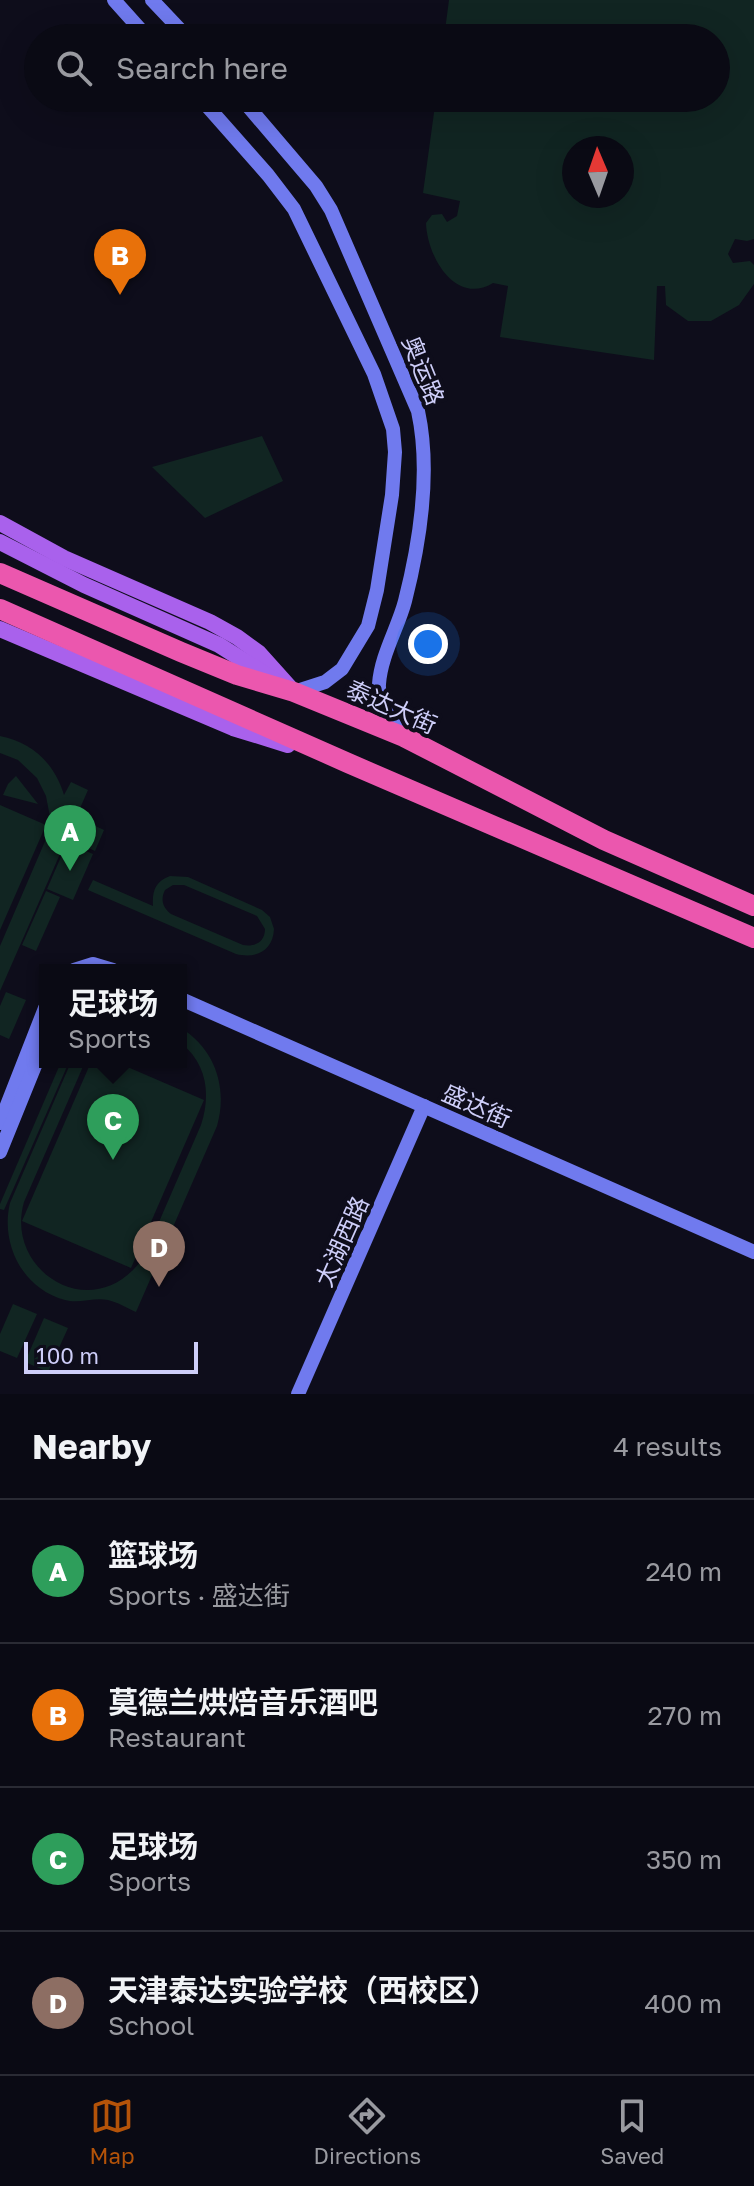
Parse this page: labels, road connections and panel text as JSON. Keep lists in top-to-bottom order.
{
  "streets": {
    "highway": ["泰达大街"],
    "street": ["奥运路", "盛达街", "太湖西路"]
  },
  "crossings": [
    ["奥运路", "泰达大街"],
    ["盛达街", "太湖西路"]
  ],
  "scale_bar": "100 m",
  "north": "top",
  "page": {
    "search": "Search here",
    "pins": [
      "B",
      "A",
      "C",
      "D"
    ],
    "popup": ["足球场", "Sports"],
    "scale": "100 m",
    "heading": ["Nearby", "4 results"],
    "list": [
      {
        "mark": "A",
        "name": "篮球场",
        "note": "Sports · 盛达街",
        "value": "240 m"
      },
      {
        "mark": "B",
        "name": "莫德兰烘焙音乐酒吧",
        "note": "Restaurant",
        "value": "270 m"
      },
      {
        "mark": "C",
        "name": "足球场",
        "note": "Sports",
        "value": "350 m"
      },
      {
        "mark": "D",
        "name": "天津泰达实验学校（西校区）",
        "note": "School",
        "value": "400 m"
      }
    ],
    "nav": ["Map", "Directions", "Saved"]
  }
}
